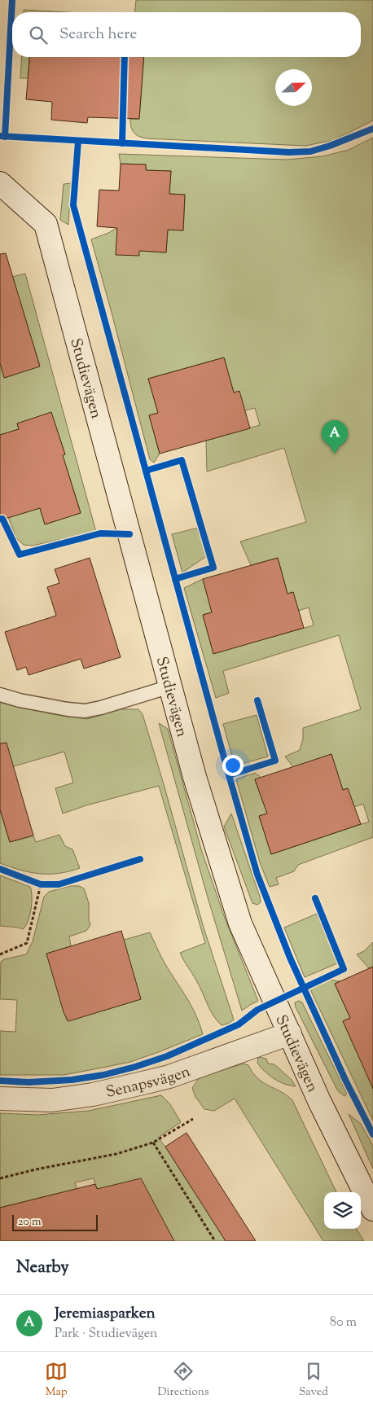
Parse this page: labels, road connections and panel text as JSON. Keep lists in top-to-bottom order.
{
  "streets": {
    "street": ["Studievägen", "Senapsvägen"]
  },
  "crossings": [
    ["Studievägen", "Senapsvägen"]
  ],
  "scale_bar": "20 m",
  "north": "right",
  "page": {
    "search": "Search here",
    "pins": "A",
    "scale": "20 m",
    "heading": "Nearby",
    "list": [
      {
        "mark": "A",
        "name": "Jeremiasparken",
        "note": "Park · Studievägen",
        "value": "80 m"
      }
    ],
    "nav": ["Map", "Directions", "Saved"]
  }
}
